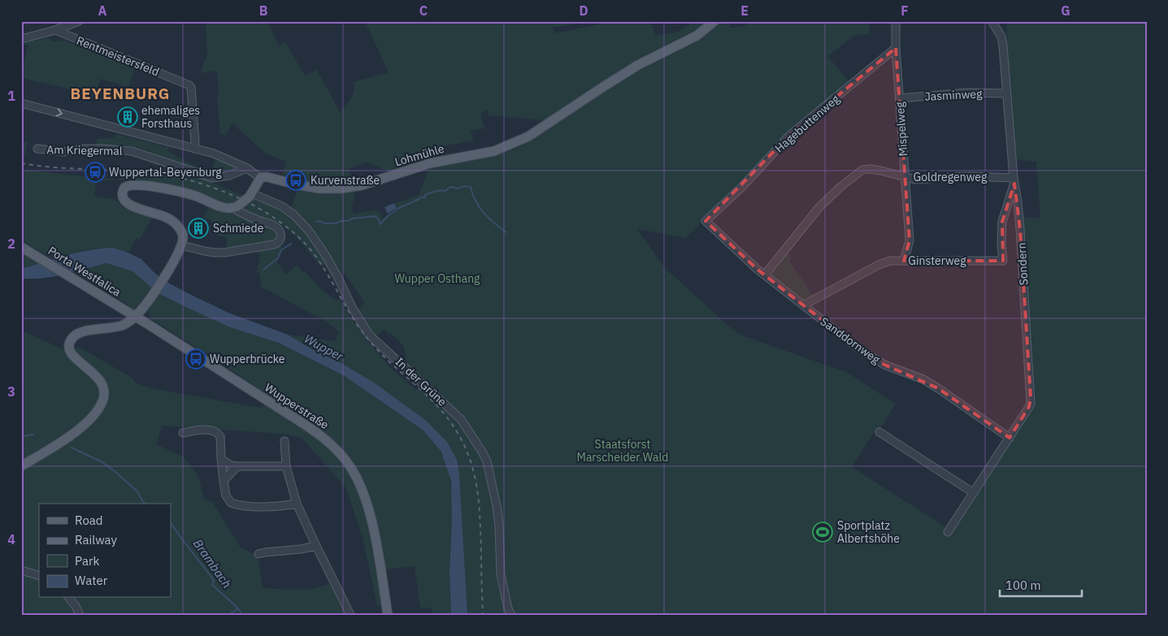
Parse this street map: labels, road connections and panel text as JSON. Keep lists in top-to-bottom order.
{
  "streets": {
    "main road": ["Lohmühle", "Porta Westfalica", "Wupperstraße"],
    "street": [
      "Rentmeistersfeld",
      "Jasminweg",
      "Hagebuttenweg",
      "Mispelweg",
      "Am Kriegermal",
      "Goldregenweg",
      "Ginsterweg",
      "Sondern",
      "Sanddornweg",
      "In der Grüne"
    ]
  },
  "crossings": [
    ["Rentmeistersfeld", "Am Kriegermal"],
    ["Jasminweg", "Mispelweg"],
    ["Jasminweg", "Sondern"],
    ["Hagebuttenweg", "Mispelweg"],
    ["Hagebuttenweg", "Sanddornweg"],
    ["Mispelweg", "Goldregenweg"],
    ["Mispelweg", "Ginsterweg"],
    ["Am Kriegermal", "Lohmühle"],
    ["Goldregenweg", "Ginsterweg"],
    ["Goldregenweg", "Sondern"],
    ["Goldregenweg", "Sanddornweg"],
    ["Ginsterweg", "Sondern"],
    ["Ginsterweg", "Sanddornweg"],
    ["Sondern", "Sanddornweg"],
    ["Porta Westfalica", "Wupperstraße"]
  ],
  "districts": ["BEYENBURG"],
  "water": ["Wupper", "Brambach"],
  "parks": ["Wupper Osthang", "Staatsforst Marscheider Wald"],
  "places": {
    "building": ["ehemaliges Forsthaus", "Schmiede"],
    "station": ["Wuppertal-Beyenburg"],
    "bus stop": ["Kurvenstraße", "Wupperbrücke"],
    "sports": ["Sportplatz Albertshöhe"]
  },
  "legend": [
    "Road",
    "Railway",
    "Park",
    "Water"
  ],
  "scale_bar": "100 m",
  "grid": {
    "columns": [
      "A",
      "B",
      "C",
      "D",
      "E",
      "F",
      "G"
    ],
    "rows": [
      "1",
      "2",
      "3",
      "4"
    ]
  }
}
